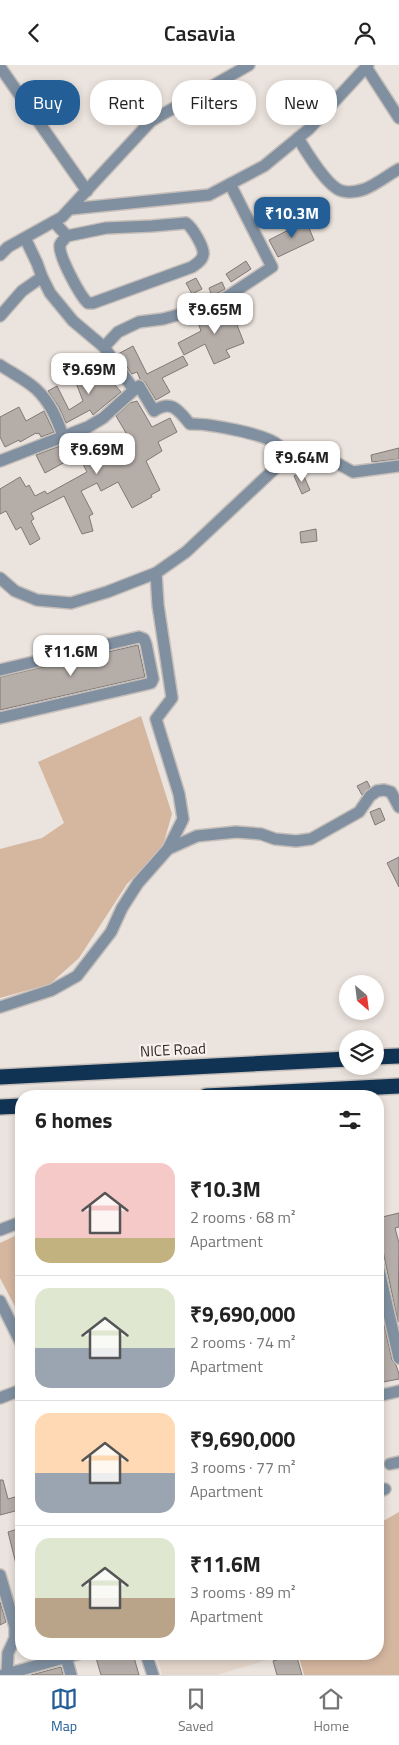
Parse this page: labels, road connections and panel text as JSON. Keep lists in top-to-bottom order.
{
  "streets": {
    "highway": ["NICE Road"]
  },
  "north": "bottom right",
  "page": {
    "header": "Casavia",
    "chip": [
      "Buy",
      "Rent",
      "Filters",
      "New"
    ],
    "price": [
      "₹10.3M",
      "₹9.65M",
      "₹9.69M",
      "₹9.69M",
      "₹9.64M",
      "₹11.6M"
    ],
    "heading": "6 homes",
    "list": [
      {
        "name": "₹10.3M",
        "note": "2 rooms · 68 m² · Apartment"
      },
      {
        "name": "₹9,690,000",
        "note": "2 rooms · 74 m² · Apartment"
      },
      {
        "name": "₹9,690,000",
        "note": "3 rooms · 77 m² · Apartment"
      },
      {
        "name": "₹11.6M",
        "note": "3 rooms · 89 m² · Apartment"
      }
    ],
    "tabs": ["Map", "Saved", "Home"]
  }
}
